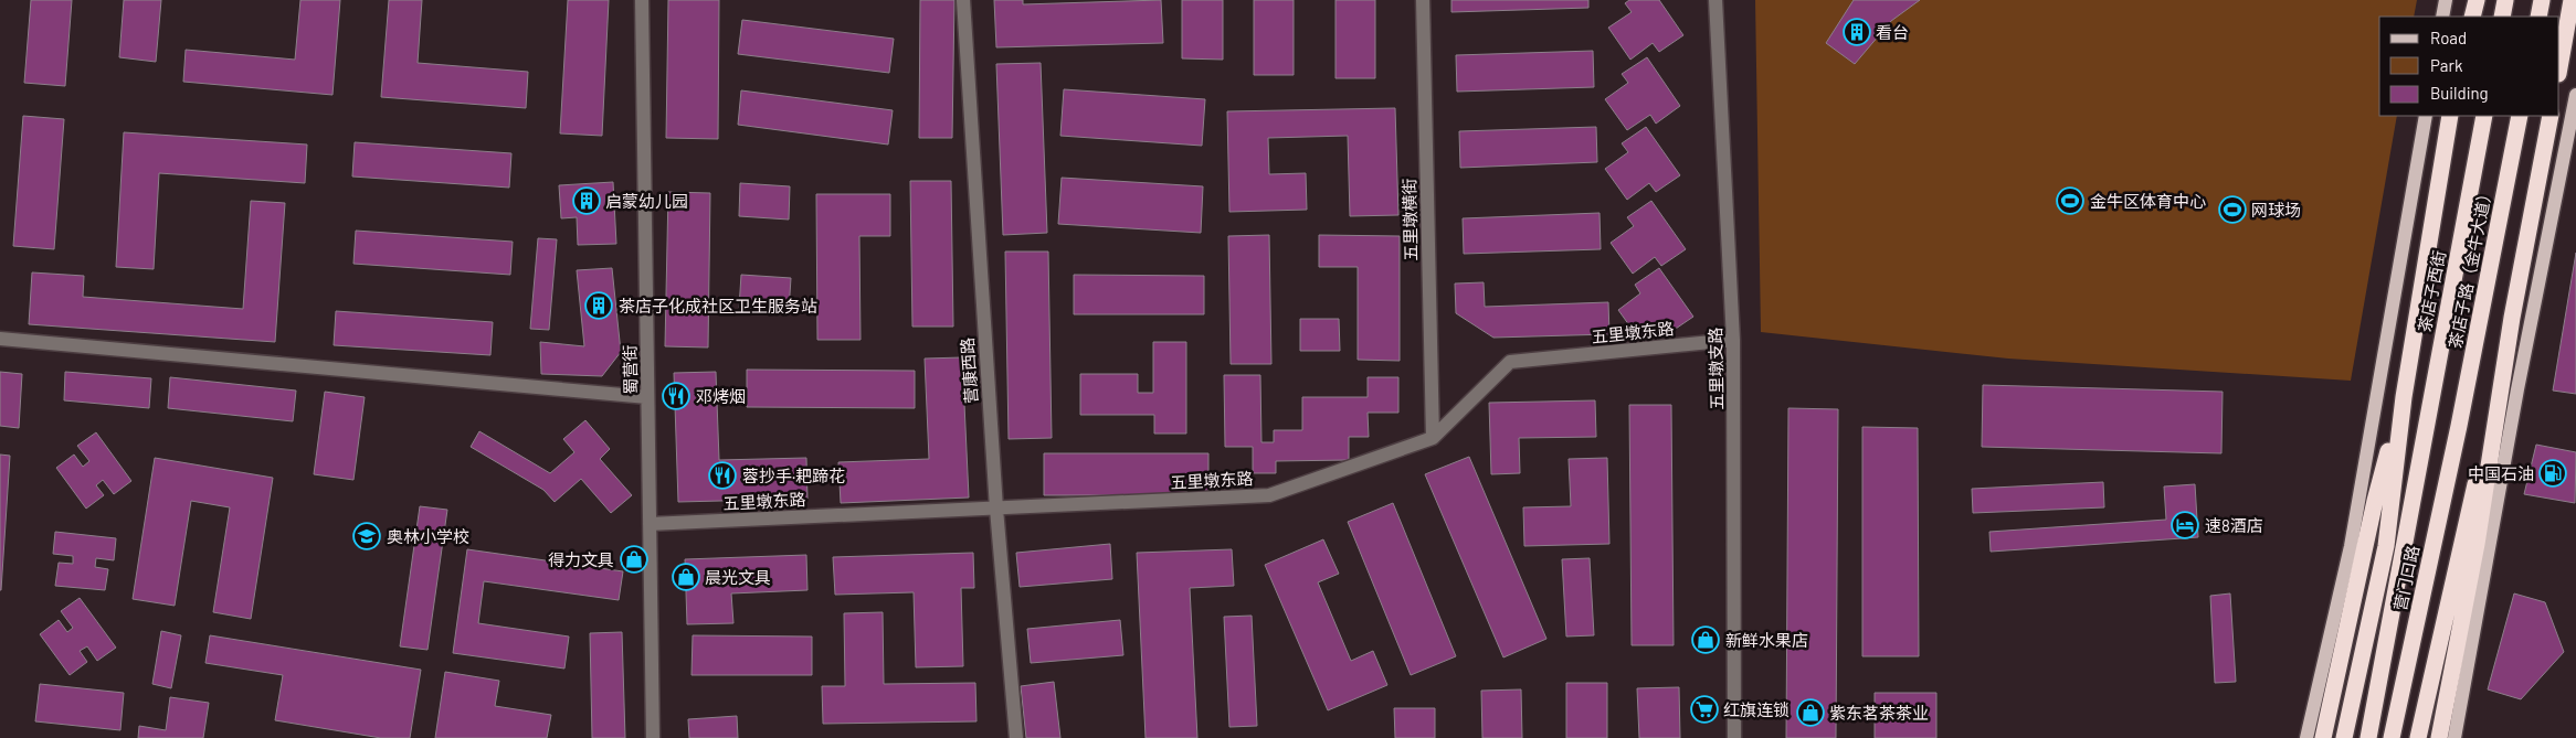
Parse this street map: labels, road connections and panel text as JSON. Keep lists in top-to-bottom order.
{
  "streets": {
    "highway": ["茶店子路（金牛大道）", "茶店子西街", "营门口路"],
    "street": [
      "五里墩横街",
      "五里墩东路",
      "五里墩支路",
      "蜀营街",
      "营康西路"
    ]
  },
  "crossings": [
    ["五里墩横街", "五里墩东路"],
    ["茶店子路（金牛大道）", "营门口路"],
    ["茶店子西街", "营门口路"],
    ["五里墩东路", "五里墩支路"],
    ["五里墩东路", "蜀营街"],
    ["五里墩东路", "营康西路"]
  ],
  "places": {
    "building": ["看台", "启蒙幼儿园", "茶店子化成社区卫生服务站"],
    "sports": ["金牛区体育中心", "网球场"],
    "restaurant": ["邓烤烟", "蓉抄手·耙蹄花"],
    "fuel station": ["中国石油"],
    "hotel": ["速8酒店"],
    "school or university": ["奥林小学校"],
    "shop": [
      "得力文具",
      "晨光文具",
      "新鲜水果店",
      "紫东茗茶茶业"
    ],
    "supermarket": ["红旗连锁"]
  },
  "legend": ["Road", "Park", "Building"]
}
